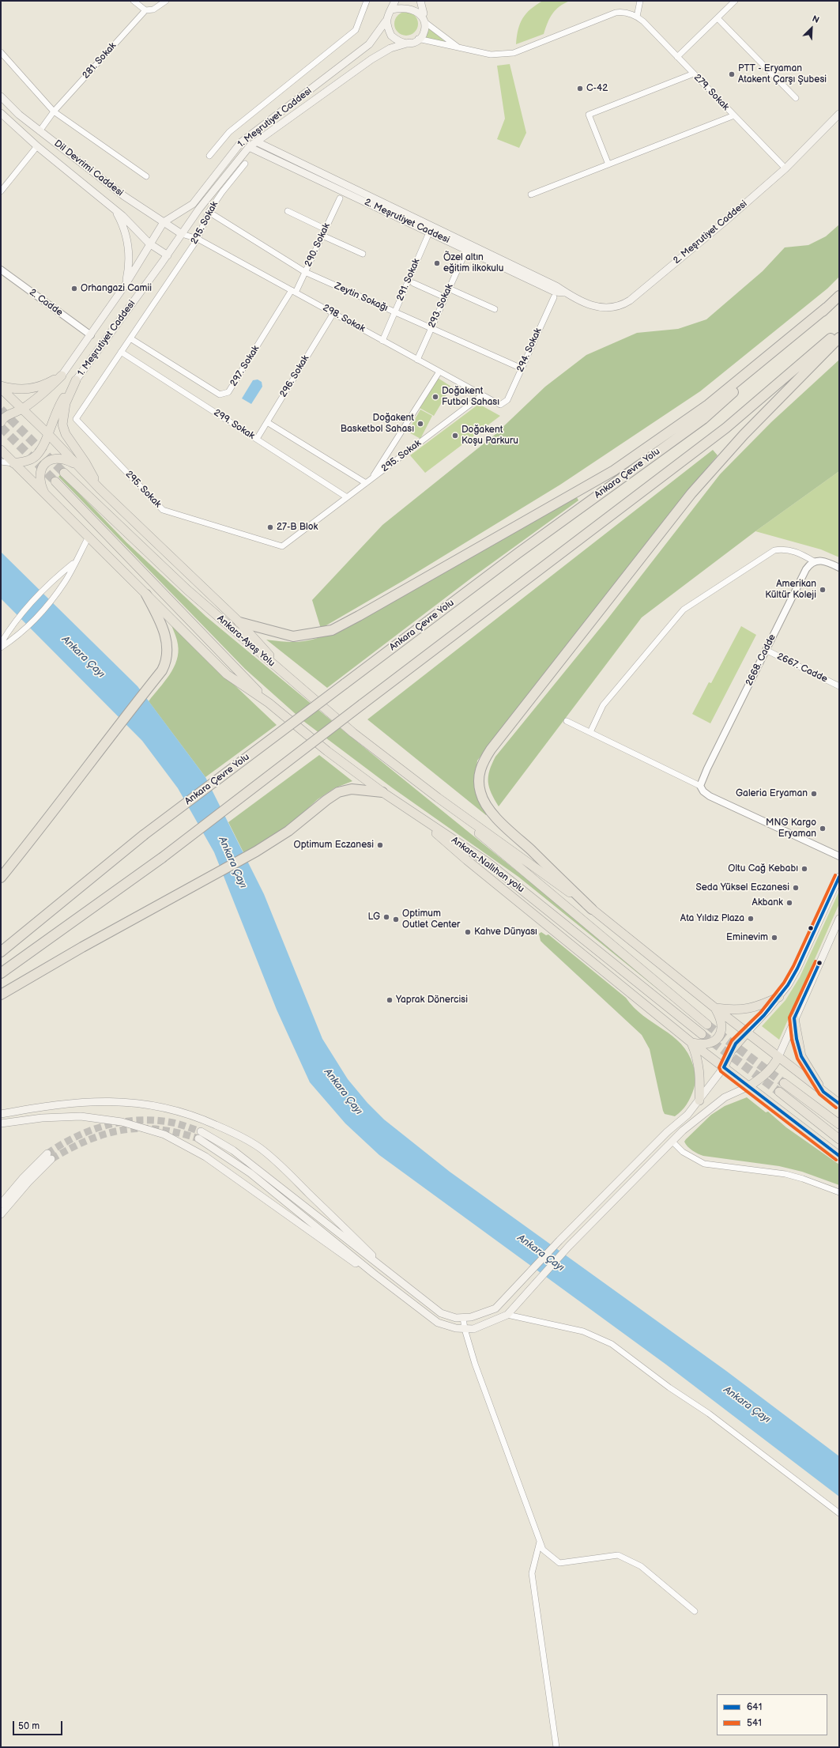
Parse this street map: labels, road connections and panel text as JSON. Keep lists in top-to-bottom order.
{
  "streets": {
    "highway": ["Ankara Çevre Yolu", "Ankara-Ayaş Yolu", "Ankara-Nallıhan yolu"],
    "main road": ["1. Meşrutiyet Caddesi", "Dil Devrimi Caddesi", "2. Meşrutiyet Caddesi"],
    "street": [
      "281. Sokak",
      "279. Sokak",
      "295. Sokak",
      "290. Sokak",
      "291. Sokak",
      "Zeytin Sokağı",
      "2. Cadde",
      "293. Sokak",
      "298. Sokak",
      "294. Sokak",
      "297. Sokak",
      "296. Sokak",
      "299. Sokak",
      "2668. Cadde",
      "2667. Cadde"
    ]
  },
  "crossings": [
    ["281. Sokak", "Dil Devrimi Caddesi"],
    ["279. Sokak", "2. Meşrutiyet Caddesi"],
    ["1. Meşrutiyet Caddesi", "Dil Devrimi Caddesi"],
    ["1. Meşrutiyet Caddesi", "2. Meşrutiyet Caddesi"],
    ["1. Meşrutiyet Caddesi", "2. Cadde"],
    ["1. Meşrutiyet Caddesi", "298. Sokak"],
    ["Dil Devrimi Caddesi", "298. Sokak"],
    ["295. Sokak", "Zeytin Sokağı"],
    ["295. Sokak", "298. Sokak"],
    ["295. Sokak", "297. Sokak"],
    ["295. Sokak", "299. Sokak"],
    ["290. Sokak", "Zeytin Sokağı"],
    ["290. Sokak", "298. Sokak"],
    ["290. Sokak", "297. Sokak"],
    ["291. Sokak", "Zeytin Sokağı"],
    ["291. Sokak", "298. Sokak"],
    ["Zeytin Sokağı", "293. Sokak"],
    ["Zeytin Sokağı", "294. Sokak"],
    ["293. Sokak", "298. Sokak"],
    ["298. Sokak", "294. Sokak"],
    ["298. Sokak", "297. Sokak"],
    ["298. Sokak", "296. Sokak"],
    ["296. Sokak", "299. Sokak"],
    ["Ankara-Ayaş Yolu", "Ankara-Nallıhan yolu"],
    ["2668. Cadde", "2667. Cadde"]
  ],
  "water": ["Ankara Çayı"],
  "places": [
    "PTT - Eryaman Atakent Çarşı Şubesi",
    "C-42",
    "Özel altın eğitim ilkokulu",
    "Orhangazi Camii",
    "Doğakent Futbol Sahası",
    "Doğakent Basketbol Sahası",
    "Doğakent Koşu Parkuru",
    "27-B Blok",
    "Amerikan Kültür Koleji",
    "Galeria Eryaman",
    "MNG Kargo Eryaman",
    "Optimum Eczanesi",
    "Oltu Cağ Kebabı",
    "Seda Yüksel Eczanesi",
    "Akbank",
    "LG",
    "Ata Yıldız Plaza",
    "Optimum Outlet Center",
    "Kahve Dünyası",
    "Eminevim",
    "Yaprak Dönercisi"
  ],
  "lines": ["transit line 541", "transit line 641"],
  "legend": ["641", "541"],
  "scale_bar": "50 m",
  "north": "top right"
}
